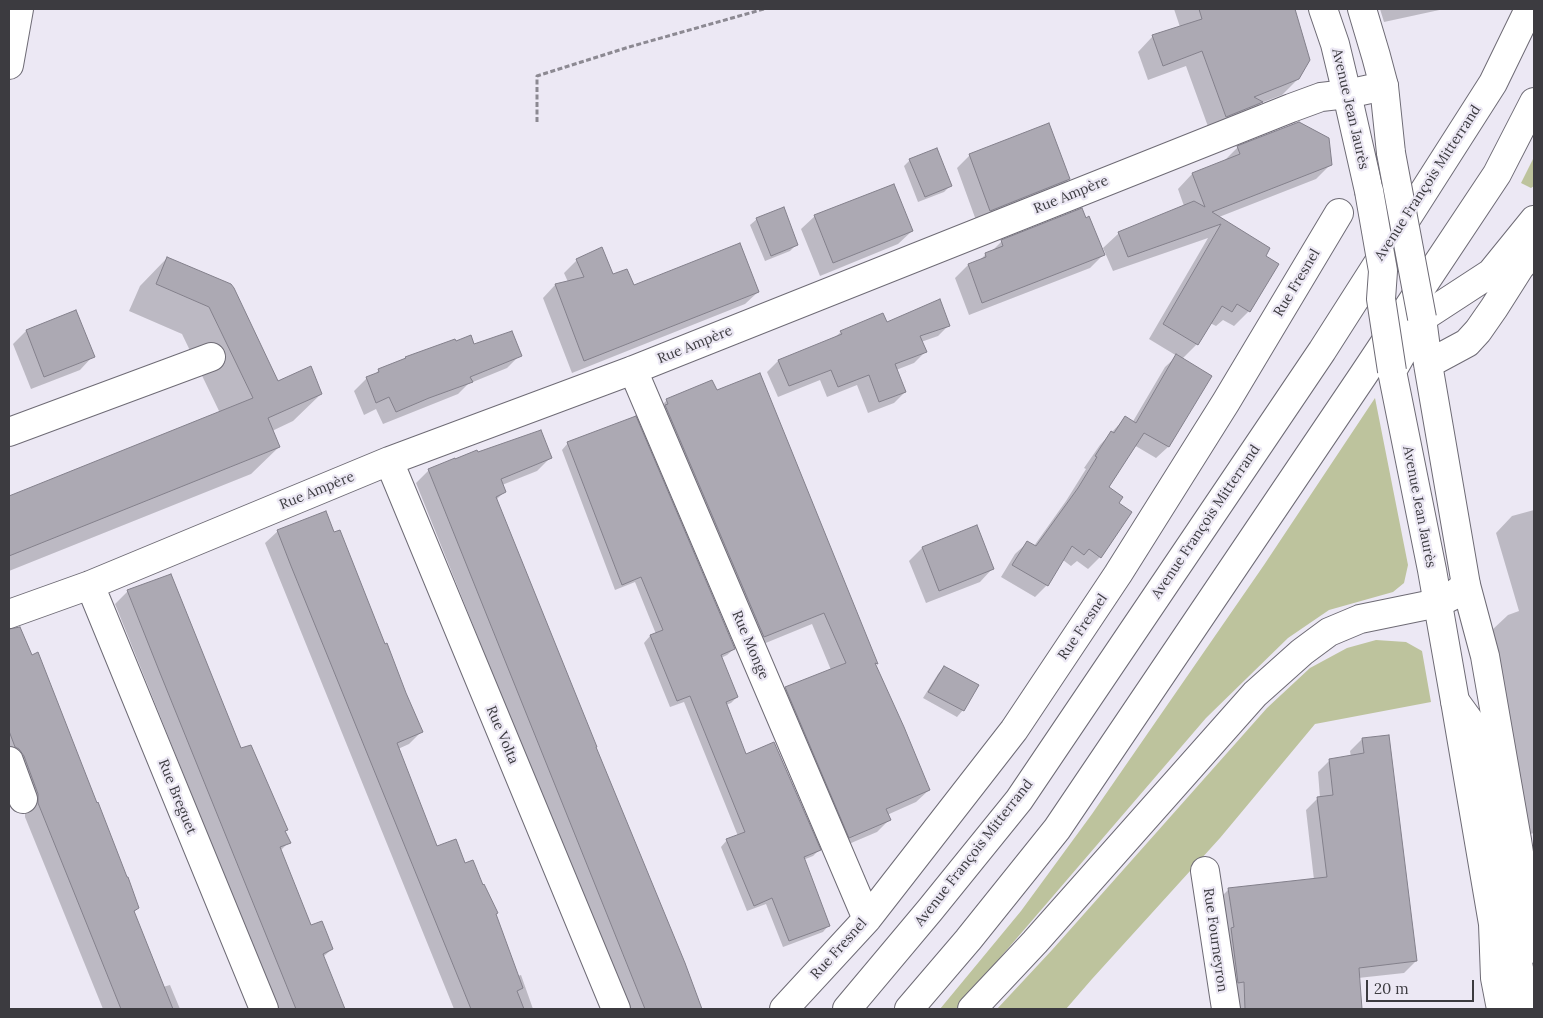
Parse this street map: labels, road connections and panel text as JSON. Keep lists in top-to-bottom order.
{
  "streets": {
    "main road": [
      "Avenue Jean Jaurès",
      "Avenue François Mitterrand",
      "Rue Ampère",
      "Rue Fresnel",
      "Rue Monge",
      "Rue Volta",
      "Rue Breguet",
      "Rue Fourneyron"
    ]
  },
  "crossings": [
    ["Avenue Jean Jaurès", "Rue Ampère"],
    ["Rue Ampère", "Rue Monge"],
    ["Rue Ampère", "Rue Volta"],
    ["Rue Ampère", "Rue Breguet"],
    ["Rue Fresnel", "Rue Monge"]
  ],
  "scale_bar": "20 m"
}
